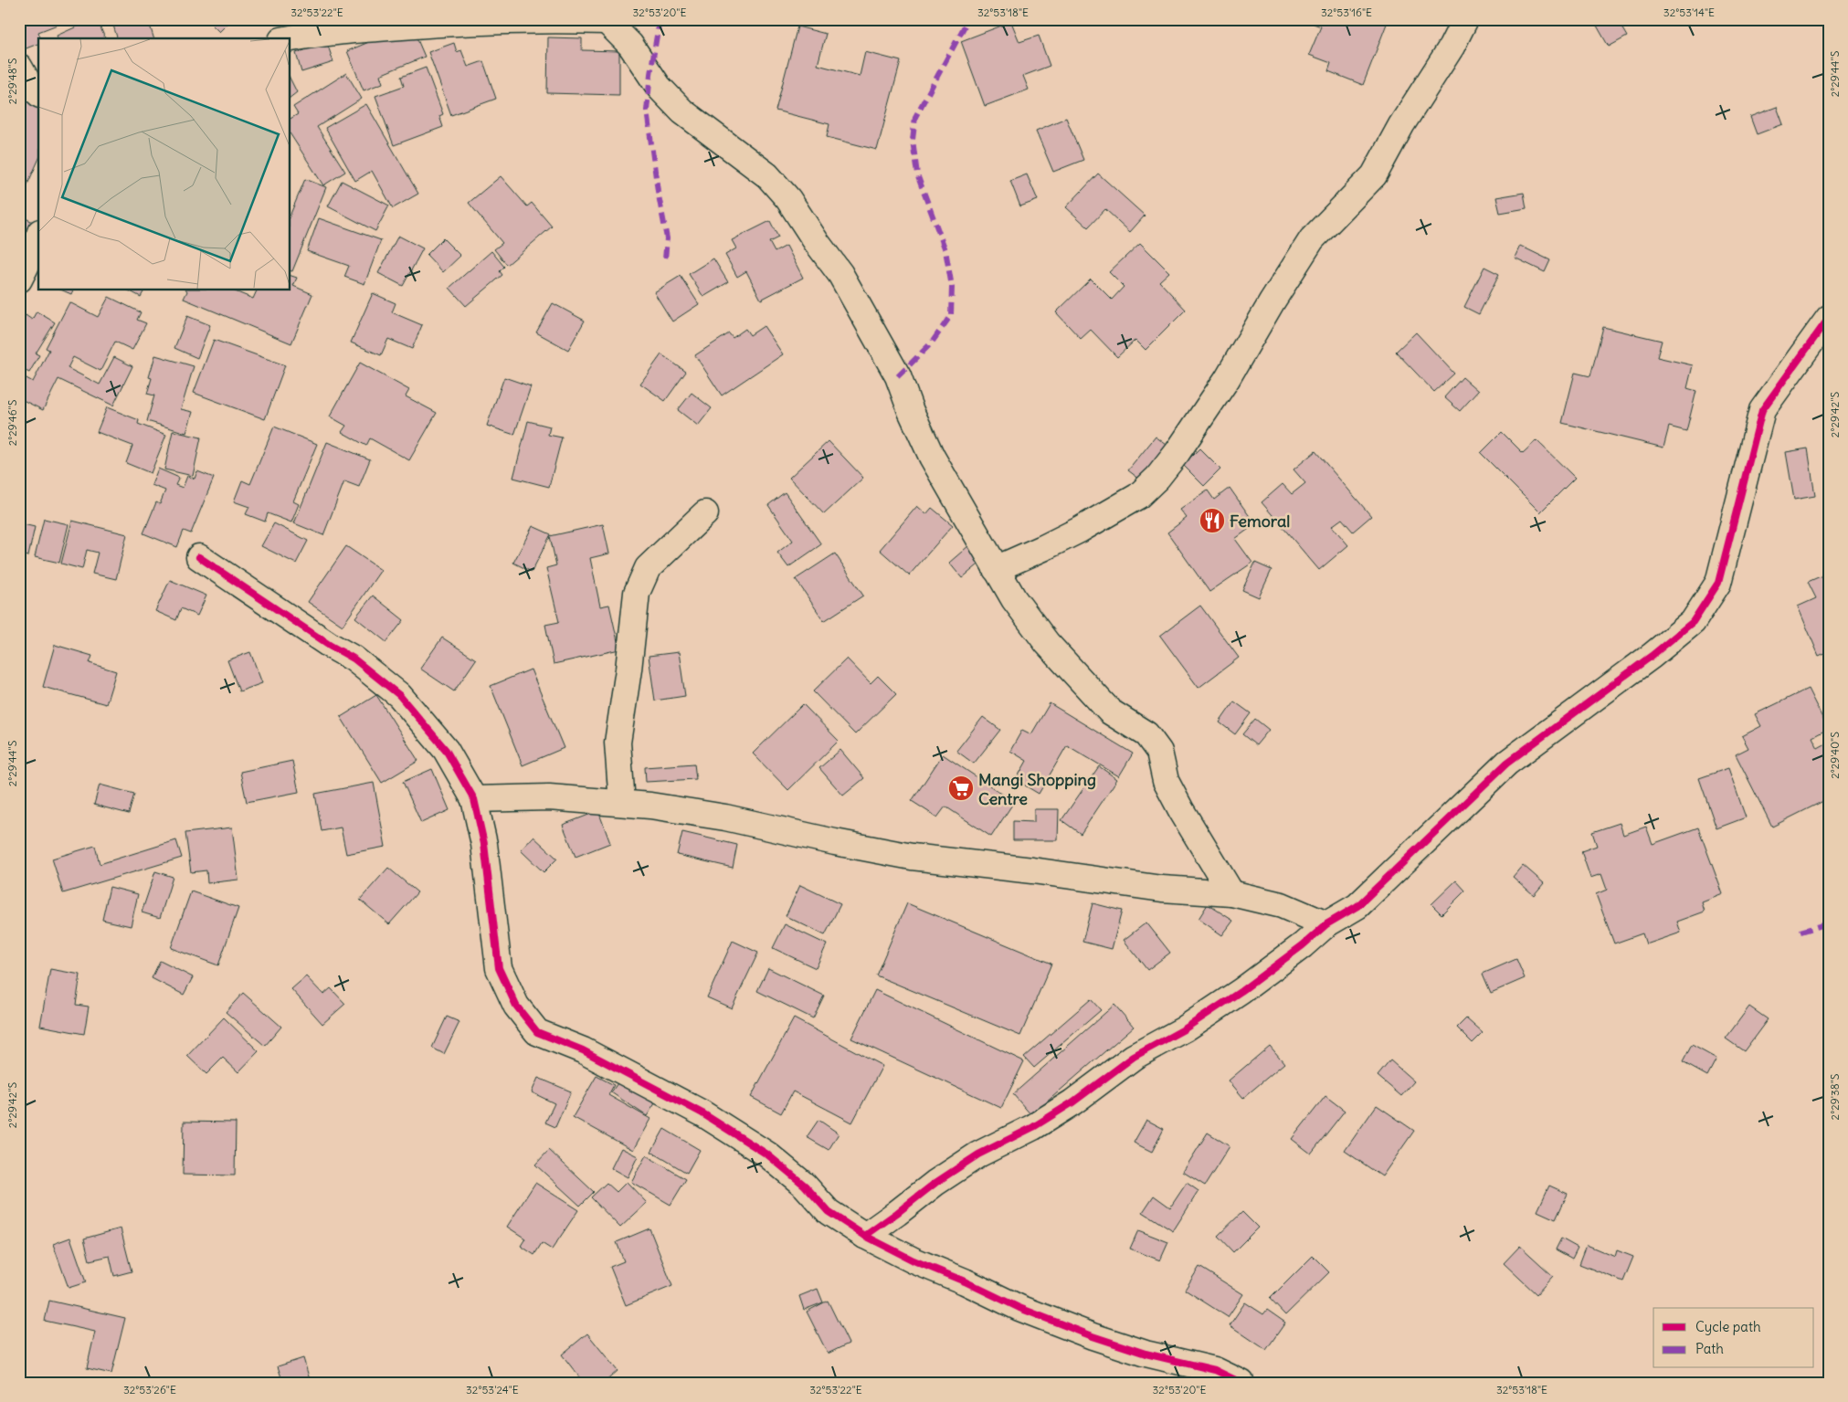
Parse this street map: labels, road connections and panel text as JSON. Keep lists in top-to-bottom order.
{
  "places": {
    "restaurant": ["Femoral"],
    "supermarket": ["Mangi Shopping Centre"]
  },
  "legend": ["Cycle path", "Path"],
  "coordinates": [
    "32°53'22\"E",
    "32°53'20\"E",
    "32°53'18\"E",
    "32°53'16\"E",
    "32°53'14\"E",
    "2°29'44\"S",
    "2°29'48\"S",
    "2°29'42\"S",
    "2°29'46\"S",
    "2°29'40\"S",
    "2°29'38\"S",
    "32°53'26\"E",
    "32°53'24\"E"
  ]
}
